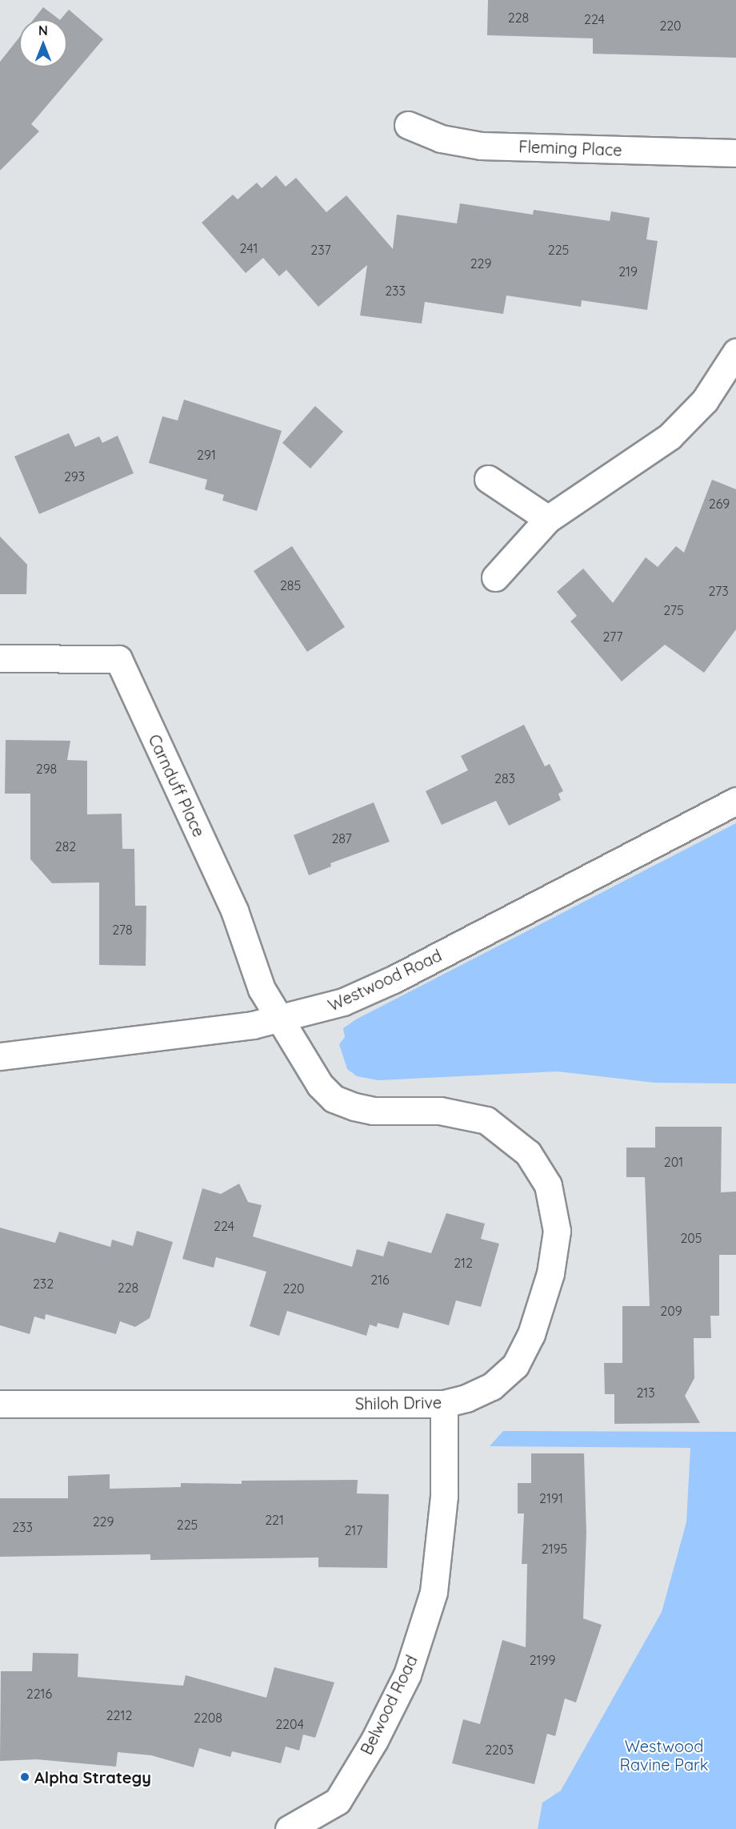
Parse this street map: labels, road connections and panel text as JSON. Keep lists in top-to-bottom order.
{
  "streets": {
    "street": [
      "Fleming Place",
      "Carnduff Place",
      "Westwood Road",
      "Shiloh Drive",
      "Belwood Road"
    ]
  },
  "crossings": [
    ["Carnduff Place", "Westwood Road"],
    ["Carnduff Place", "Shiloh Drive"],
    ["Westwood Road", "Shiloh Drive"],
    ["Shiloh Drive", "Belwood Road"]
  ],
  "parks": ["Westwood Ravine Park"],
  "places": ["Alpha Strategy"],
  "house_numbers": [
    "228",
    "224",
    "220",
    "241",
    "237",
    "225",
    "229",
    "219",
    "233",
    "291",
    "293",
    "269",
    "285",
    "273",
    "275",
    "277",
    "298",
    "283",
    "287",
    "282",
    "278",
    "201",
    "224",
    "205",
    "212",
    "216",
    "232",
    "228",
    "220",
    "209",
    "213",
    "2191",
    "221",
    "229",
    "225",
    "233",
    "217",
    "2195",
    "2199",
    "2216",
    "2212",
    "2208",
    "2204",
    "2203"
  ],
  "north": "top"
}
